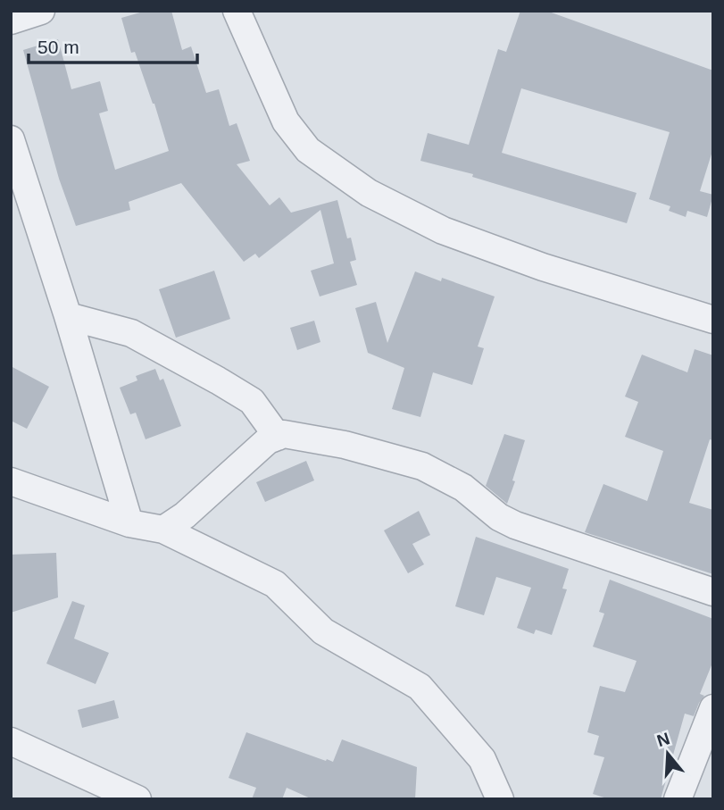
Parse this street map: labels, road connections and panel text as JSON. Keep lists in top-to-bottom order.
{
  "scale_bar": "50 m",
  "north": "top"
}
